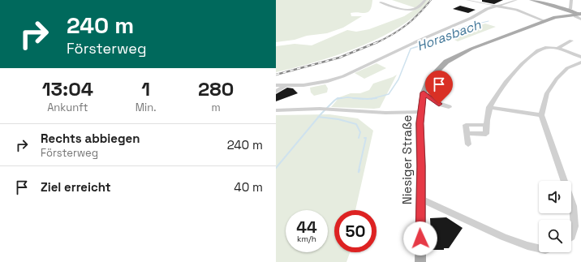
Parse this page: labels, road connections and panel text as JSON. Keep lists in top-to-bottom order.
{
  "streets": {
    "main road": ["Niesiger Straße"]
  },
  "water": ["Horasbach"],
  "page": {
    "turn": ["240 m", "Försterweg"],
    "eta": [
      "13:04",
      "Ankunft",
      "1",
      "Min.",
      "280",
      "m"
    ],
    "list": [
      {
        "name": "Rechts abbiegen",
        "note": "Försterweg",
        "value": "240 m"
      },
      {
        "name": "Ziel erreicht",
        "value": "40 m"
      }
    ],
    "speed": "44 km/h",
    "limit": "50"
  }
}
